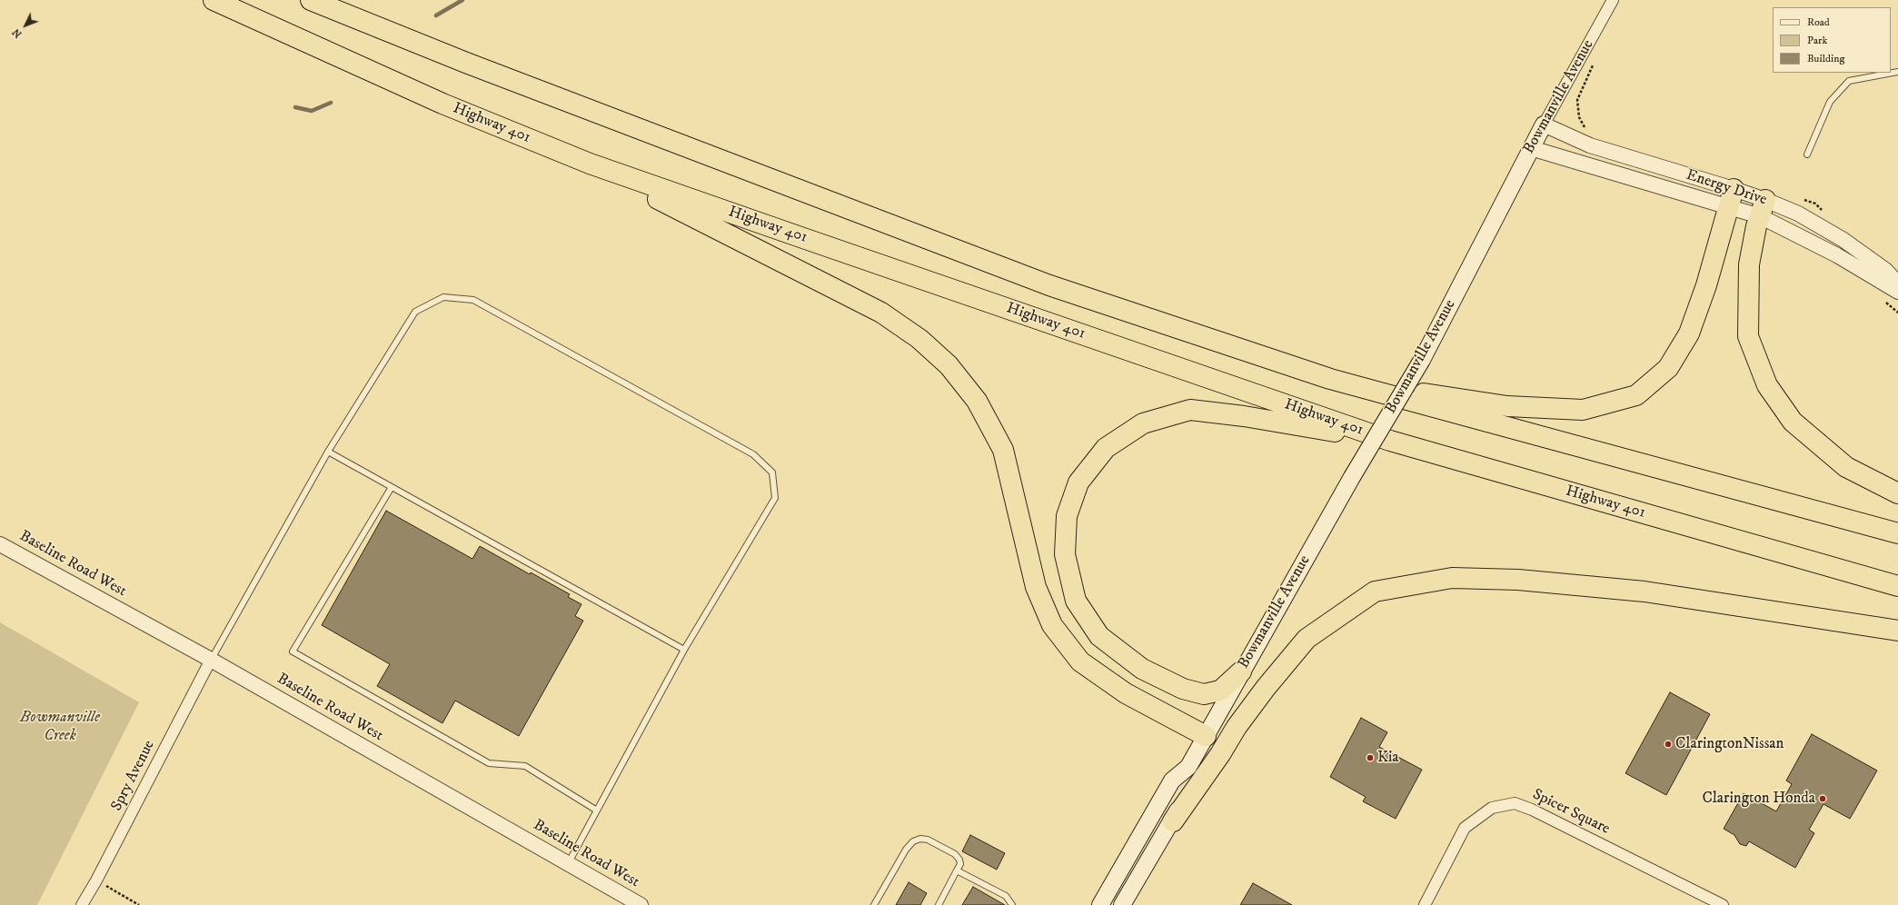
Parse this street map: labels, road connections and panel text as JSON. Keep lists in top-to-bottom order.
{
  "streets": {
    "highway": ["Highway 401"],
    "main road": ["Bowmanville Avenue"],
    "street": [
      "Energy Drive",
      "Baseline Road West",
      "Spry Avenue",
      "Spicer Square"
    ]
  },
  "crossings": [
    ["Bowmanville Avenue", "Energy Drive"],
    ["Baseline Road West", "Spry Avenue"]
  ],
  "parks": ["Bowmanville Creek"],
  "places": ["ClaringtonNissan", "Kia", "Clarington Honda"],
  "legend": ["Road", "Park", "Building"],
  "north": "bottom left"
}
